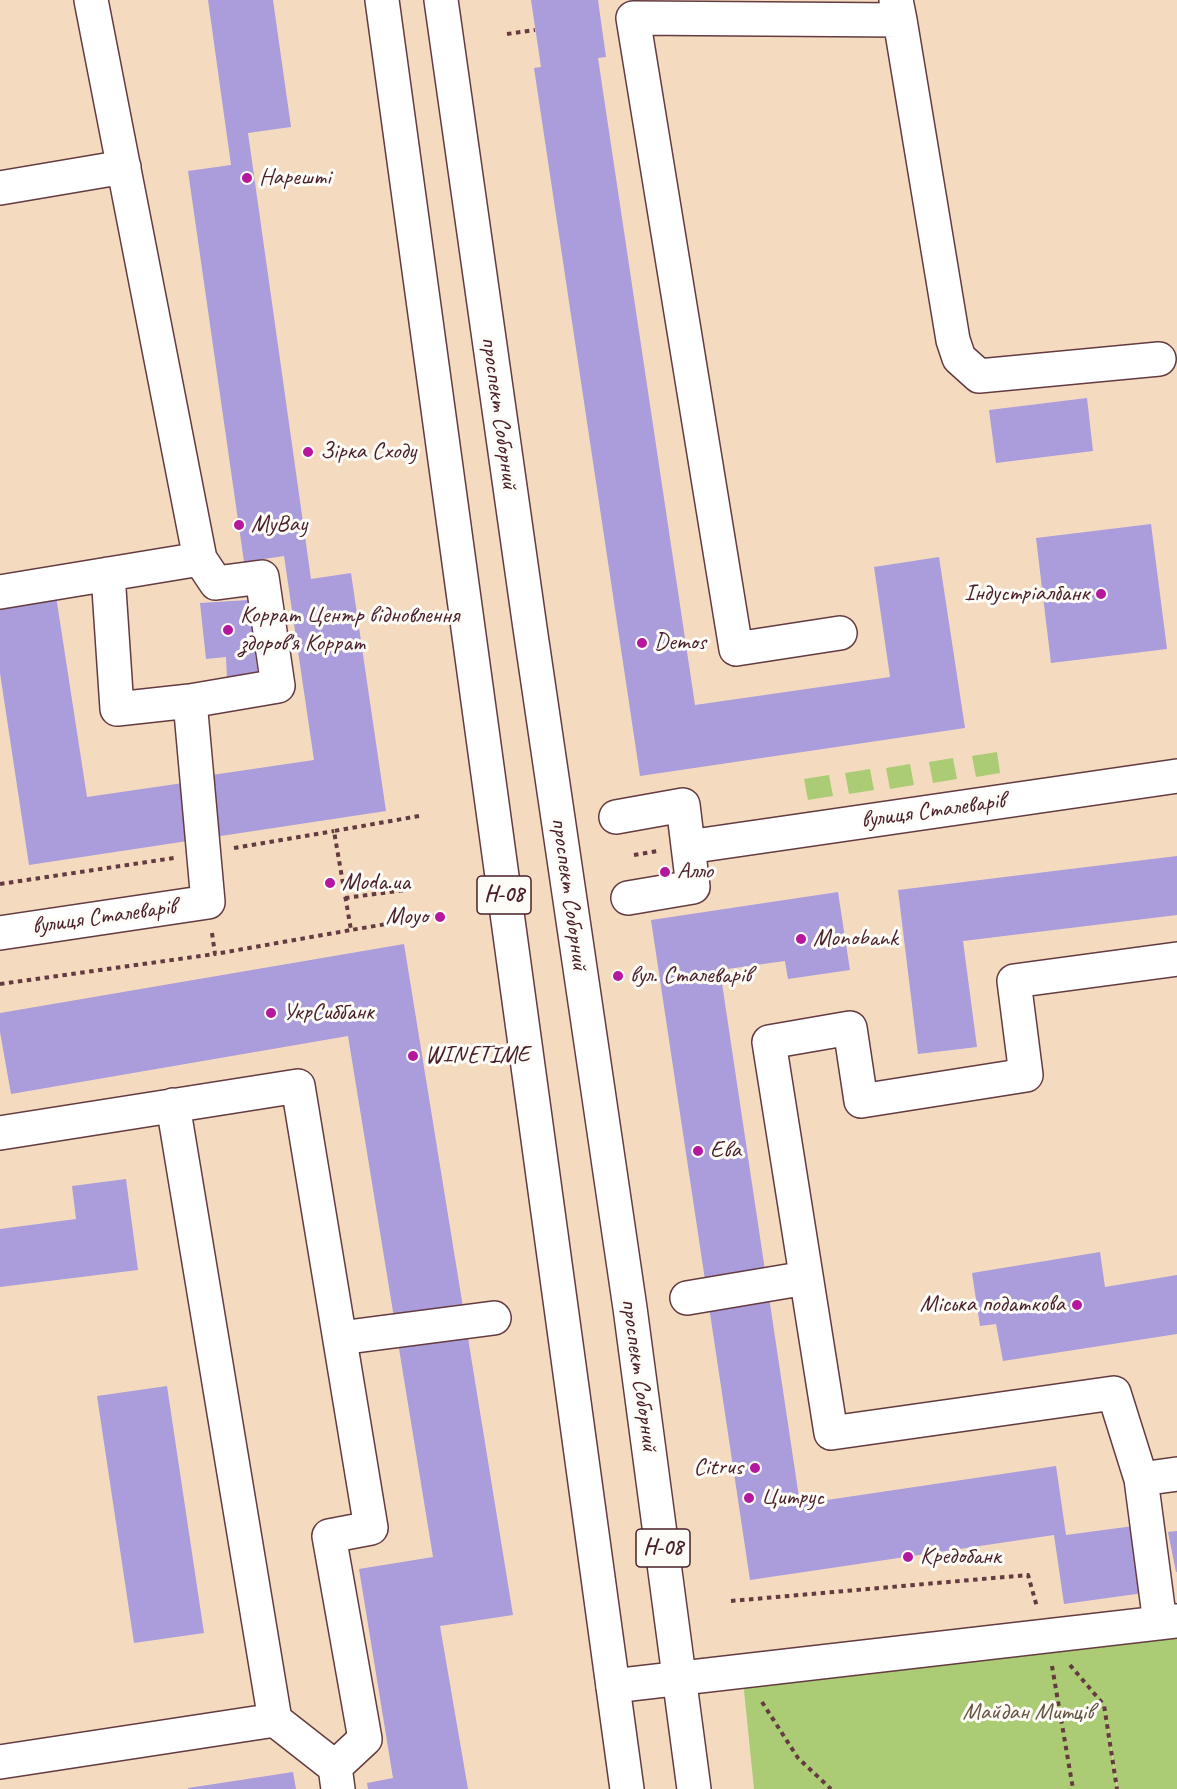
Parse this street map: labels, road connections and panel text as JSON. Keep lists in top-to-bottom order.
{
  "streets": {
    "main road": ["проспект Соборний", "вулиця Сталеварів", "Н-08"]
  },
  "parks": ["Майдан Митців"],
  "places": [
    "Нарешті",
    "Зірка Сходу",
    "MyBay",
    "Індустріалбанк",
    "Коррат Центр відновлення здоров'я Коррат",
    "Demos",
    "Алло",
    "Moda.ua",
    "Moyo",
    "Monobank",
    "вул. Сталеварів",
    "УкрСиббанк",
    "WINETIME",
    "Ева",
    "Міська податкова",
    "Citrus",
    "Цитрус",
    "Кредобанк"
  ]
}
